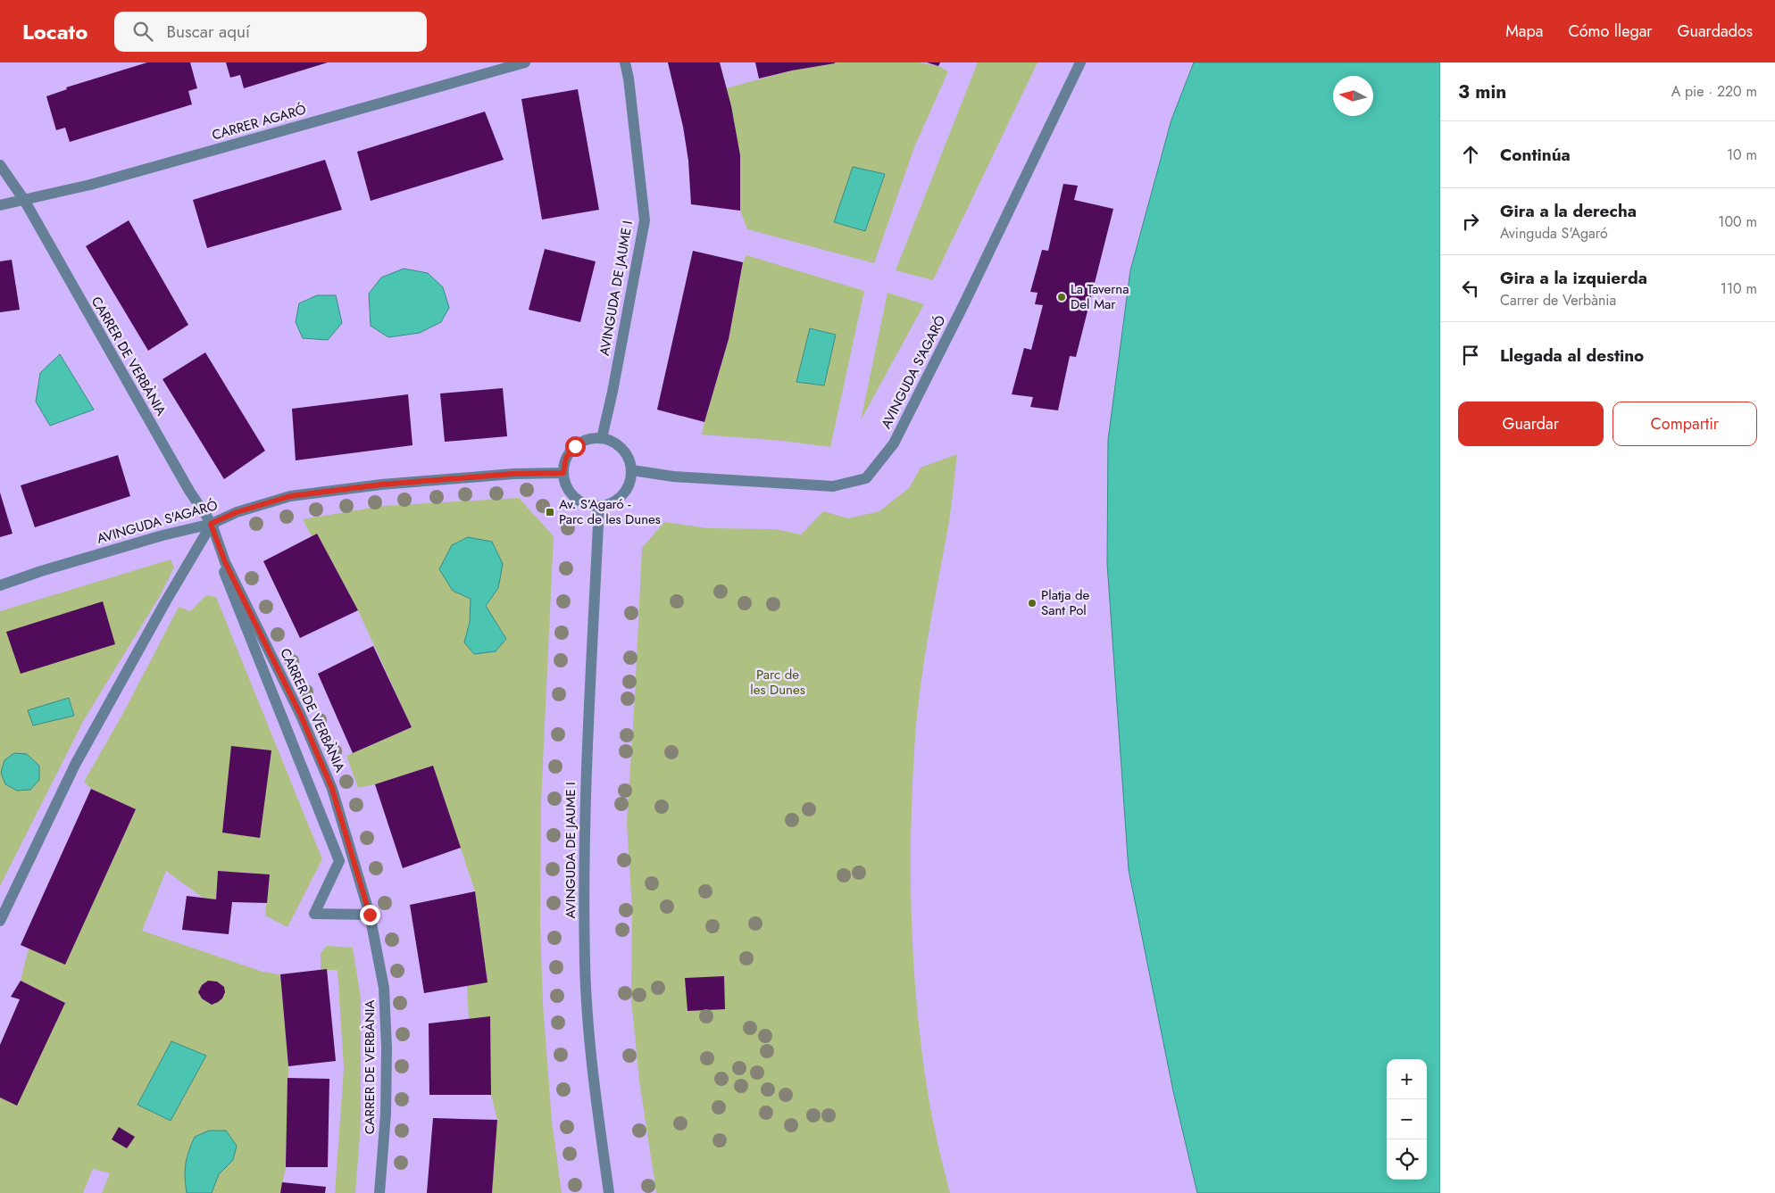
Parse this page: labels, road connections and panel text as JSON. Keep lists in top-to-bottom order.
{
  "streets": {
    "street": [
      "CARRER AGARÓ",
      "AVINGUDA DE JAUME I",
      "CARRER DE VERBÀNIA",
      "AVINGUDA S'AGARÓ"
    ]
  },
  "crossings": [
    ["CARRER AGARÓ", "CARRER DE VERBÀNIA"],
    ["AVINGUDA DE JAUME I", "AVINGUDA S'AGARÓ"],
    ["CARRER DE VERBÀNIA", "AVINGUDA S'AGARÓ"]
  ],
  "parks": ["Parc de les Dunes"],
  "places": {
    "other": ["La Taverna Del Mar", "Platja de Sant Pol"],
    "transit": ["Av. S’Agaró - Parc de les Dunes"]
  },
  "north": "left",
  "page": {
    "header": "Locato",
    "search": "Buscar aquí",
    "nav": ["Mapa", "Cómo llegar", "Guardados"],
    "heading": ["3 min", "A pie · 220 m"],
    "list": [
      ["Continúa", "10 m"],
      ["Gira a la derecha", "Avinguda S'Agaró", "100 m"],
      ["Gira a la izquierda", "Carrer de Verbània", "110 m"],
      "Llegada al destino"
    ],
    "buttons": ["Guardar", "Compartir"],
    "map_buttons": ["+", "−"]
  }
}
